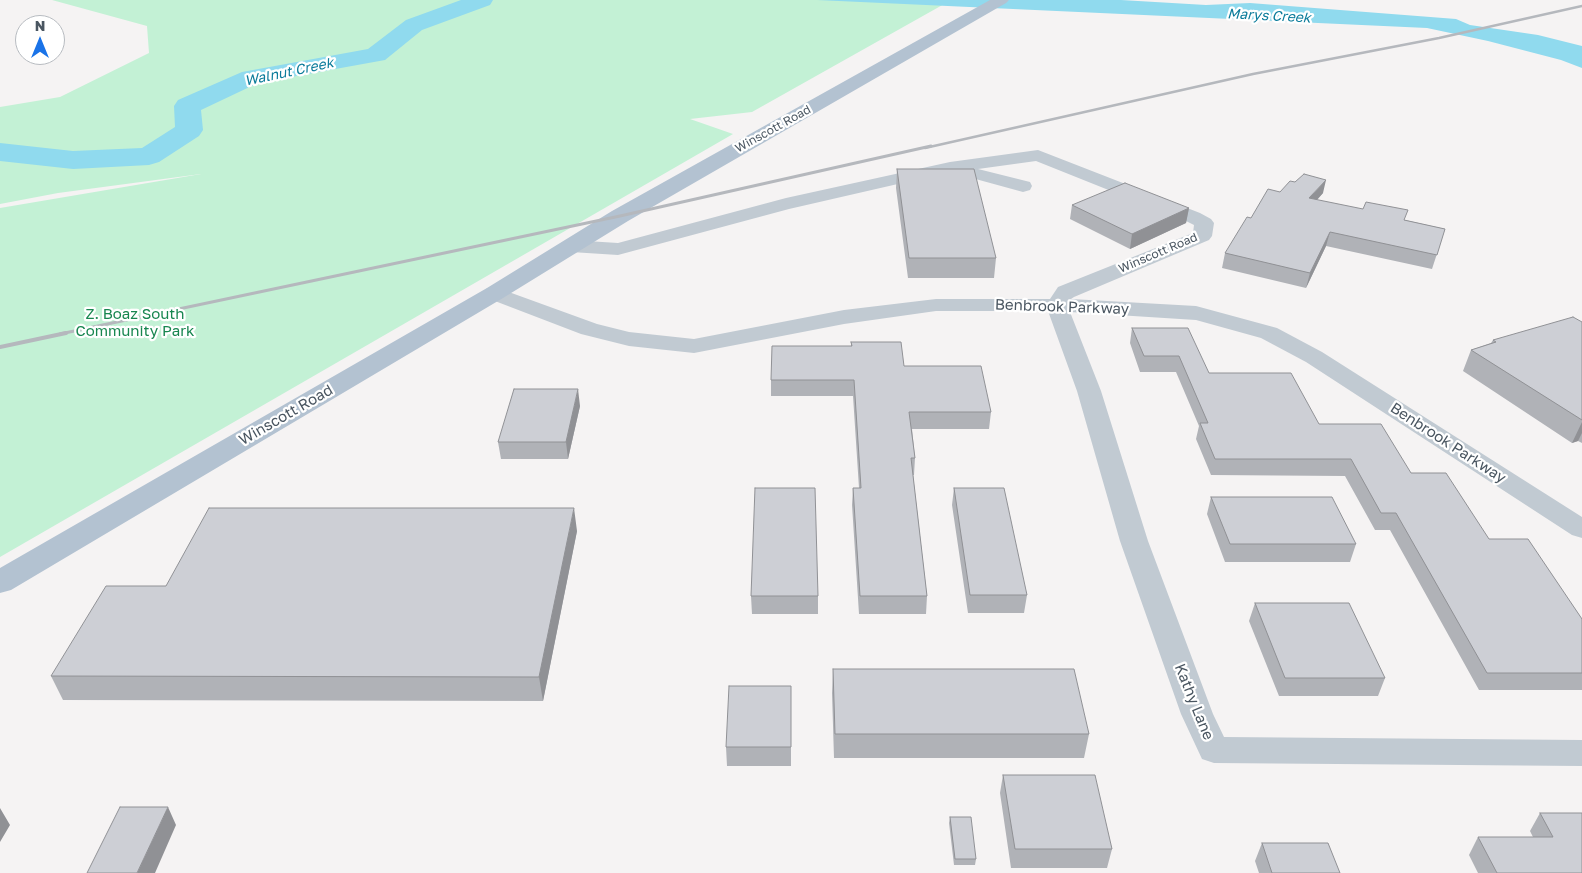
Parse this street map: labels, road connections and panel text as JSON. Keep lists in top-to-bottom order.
{
  "streets": {
    "main road": ["Winscott Road"],
    "street": ["Benbrook Parkway", "Kathy Lane"]
  },
  "crossings": [
    ["Winscott Road", "Benbrook Parkway"],
    ["Winscott Road", "Kathy Lane"],
    ["Benbrook Parkway", "Kathy Lane"]
  ],
  "water": ["Marys Creek", "Walnut Creek"],
  "parks": ["Z. Boaz South Community Park"],
  "north": "top"
}
